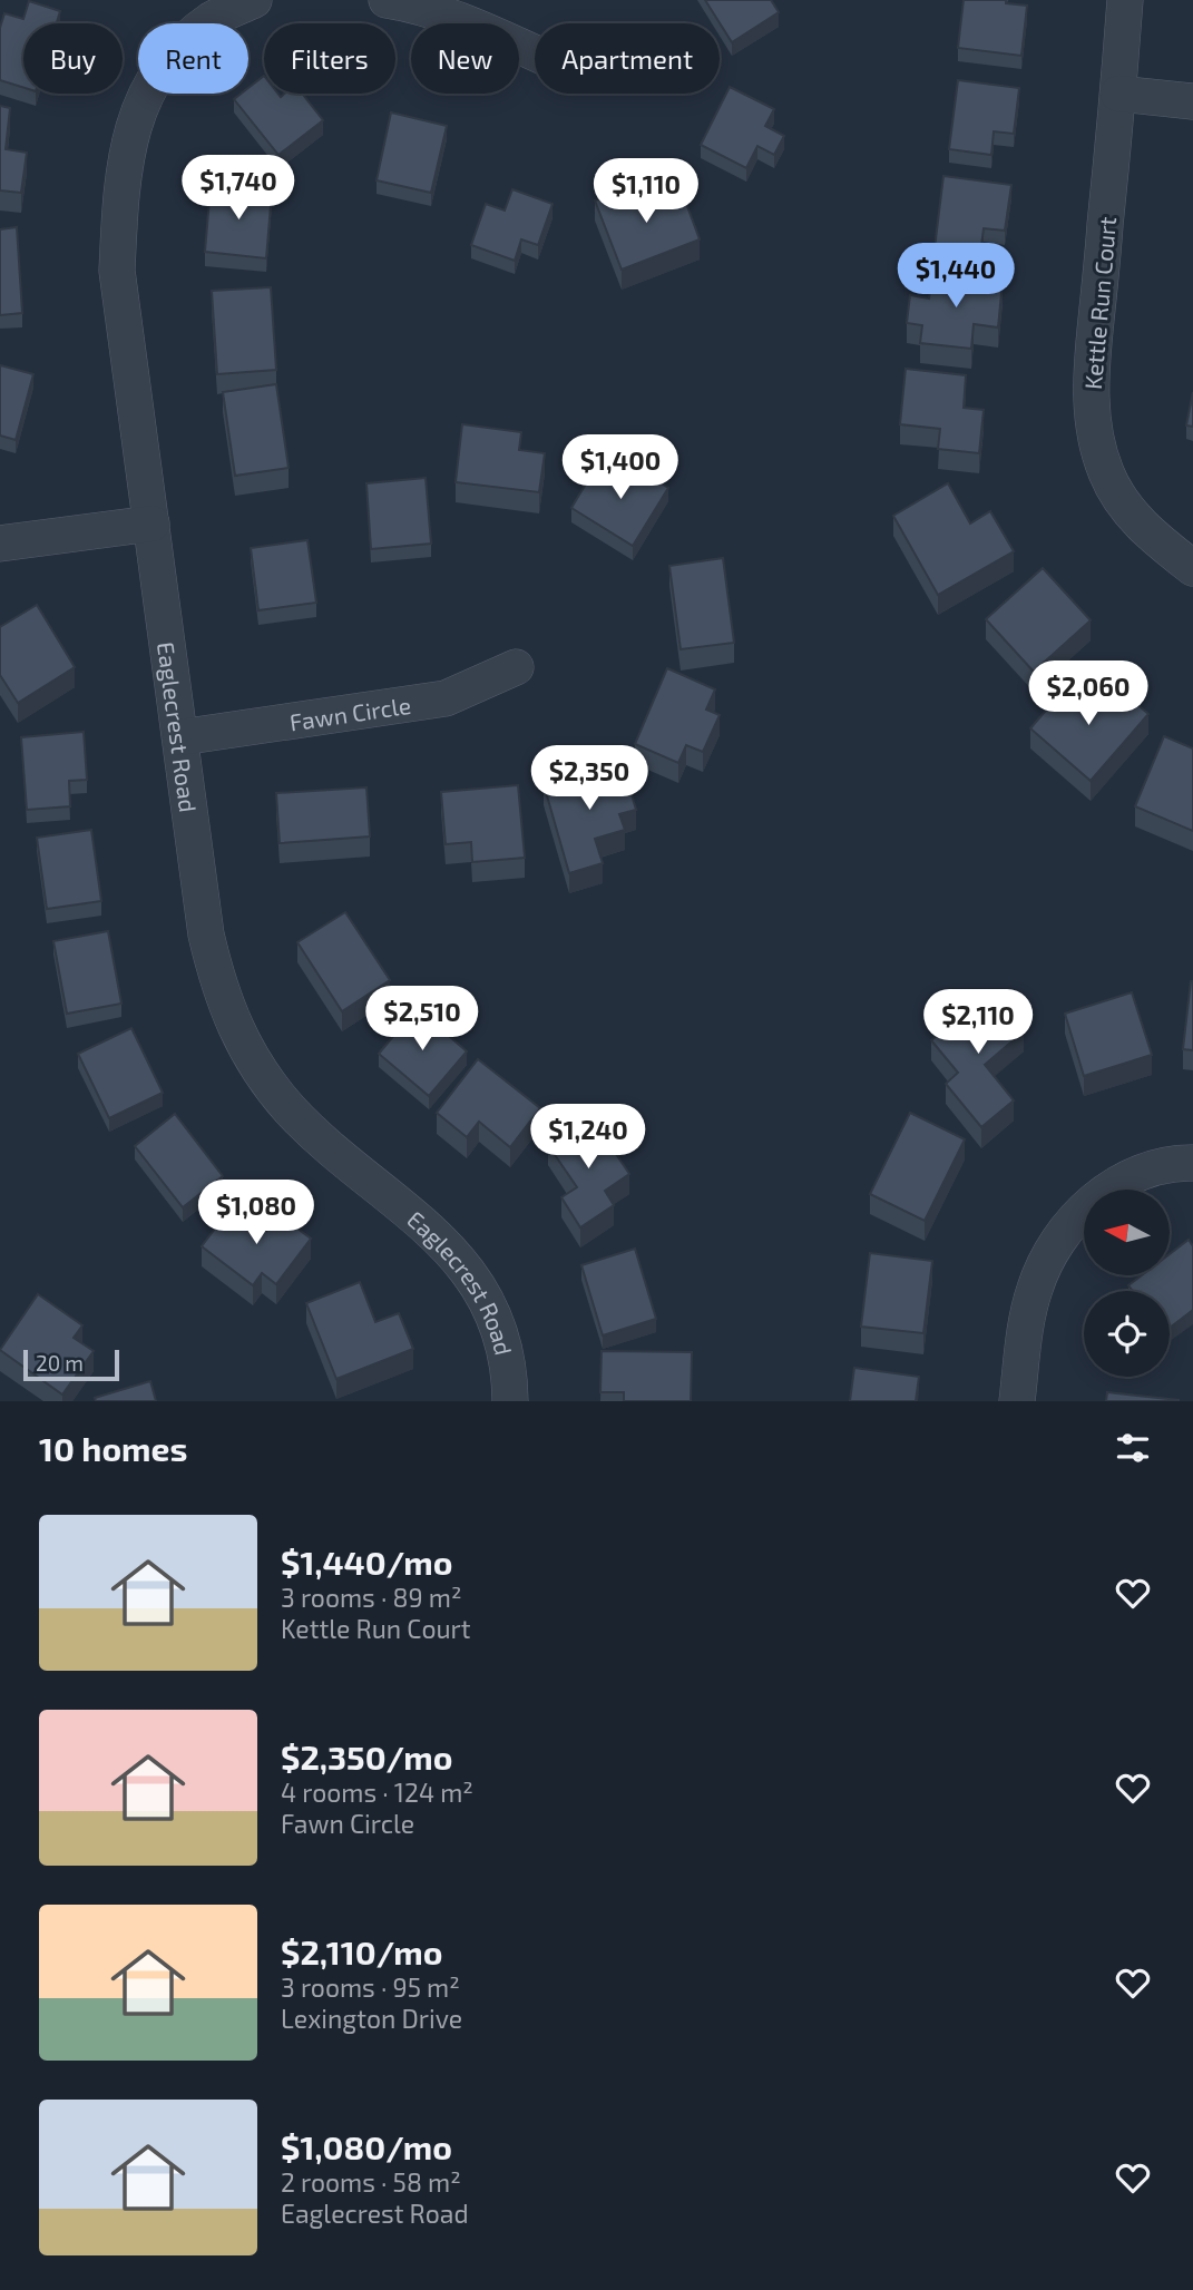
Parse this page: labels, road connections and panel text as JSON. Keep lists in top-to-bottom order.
{
  "streets": {
    "street": ["Kettle Run Court", "Fawn Circle", "Eaglecrest Road"]
  },
  "crossings": [
    ["Fawn Circle", "Eaglecrest Road"]
  ],
  "scale_bar": "20 m",
  "north": "left",
  "page": {
    "chip": [
      "Buy",
      "Rent",
      "Filters",
      "New",
      "Apartment"
    ],
    "price": [
      "$1,740",
      "$1,110",
      "$1,440",
      "$1,400",
      "$2,060",
      "$2,350",
      "$2,510",
      "$2,110",
      "$1,240",
      "$1,080"
    ],
    "scale": "20 m",
    "heading": "10 homes",
    "list": [
      {
        "name": "$1,440/mo",
        "note": "3 rooms · 89 m² · Kettle Run Court"
      },
      {
        "name": "$2,350/mo",
        "note": "4 rooms · 124 m² · Fawn Circle"
      },
      {
        "name": "$2,110/mo",
        "note": "3 rooms · 95 m² · Lexington Drive"
      },
      {
        "name": "$1,080/mo",
        "note": "2 rooms · 58 m² · Eaglecrest Road"
      }
    ]
  }
}
